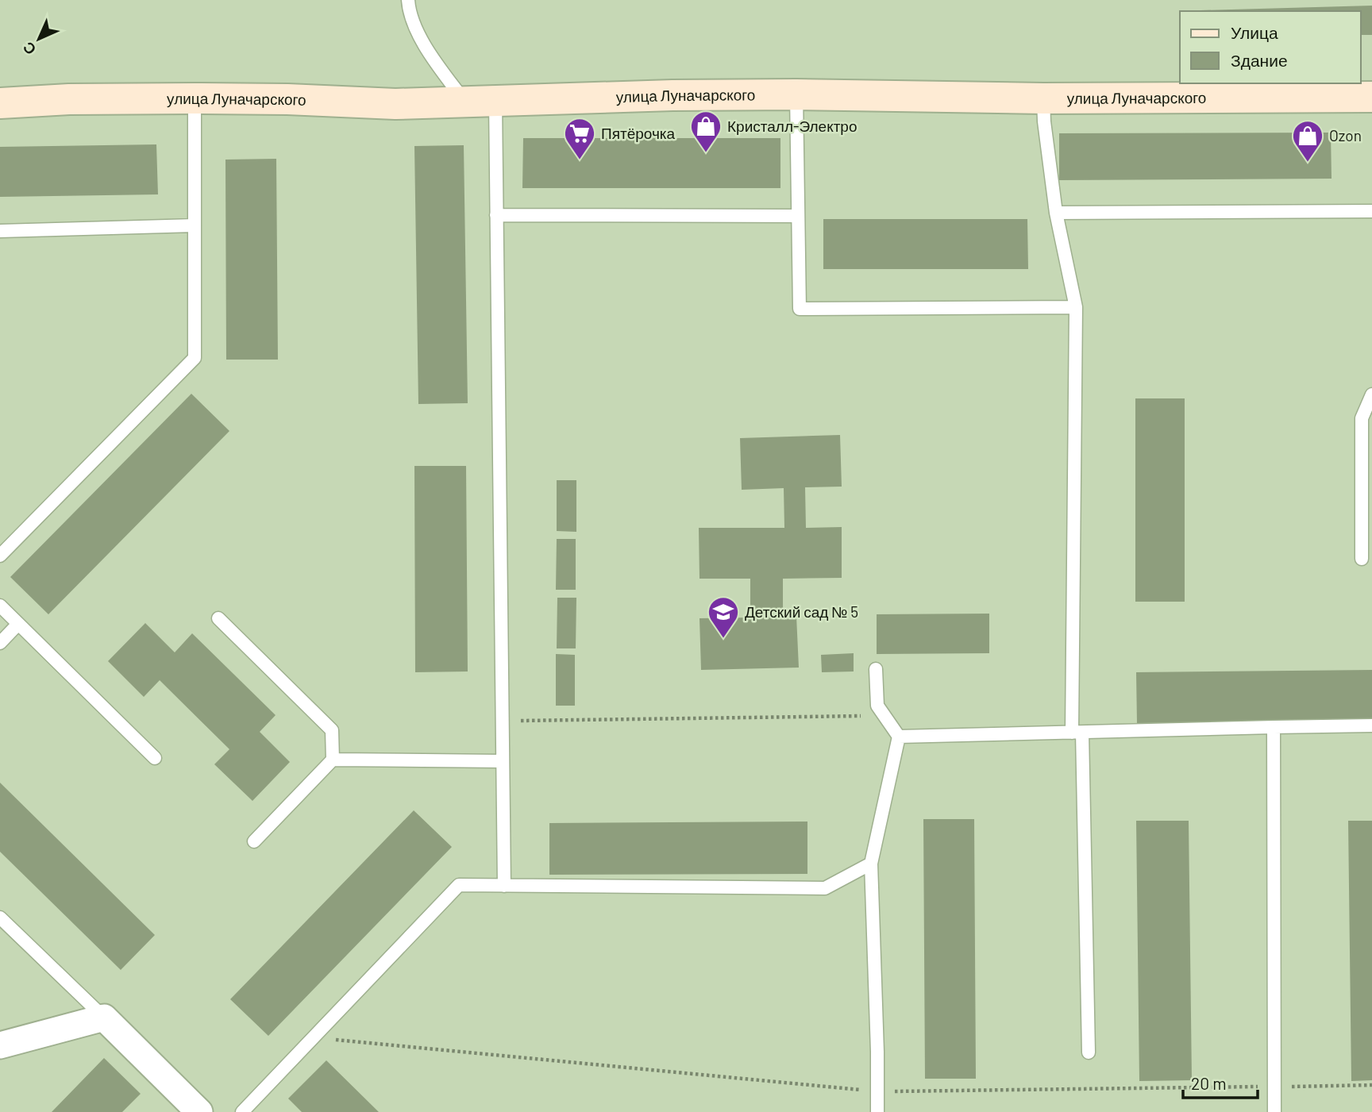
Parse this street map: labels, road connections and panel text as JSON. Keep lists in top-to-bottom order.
{
  "streets": {
    "street": ["улица Луначарского"]
  },
  "places": {
    "shop": ["Кристалл-Электро", "Ozon"],
    "supermarket": ["Пятёрочка"],
    "school or university": ["Детский сад № 5"]
  },
  "legend": ["Улица", "Здание"],
  "scale_bar": "20 m",
  "north": "bottom left"
}
